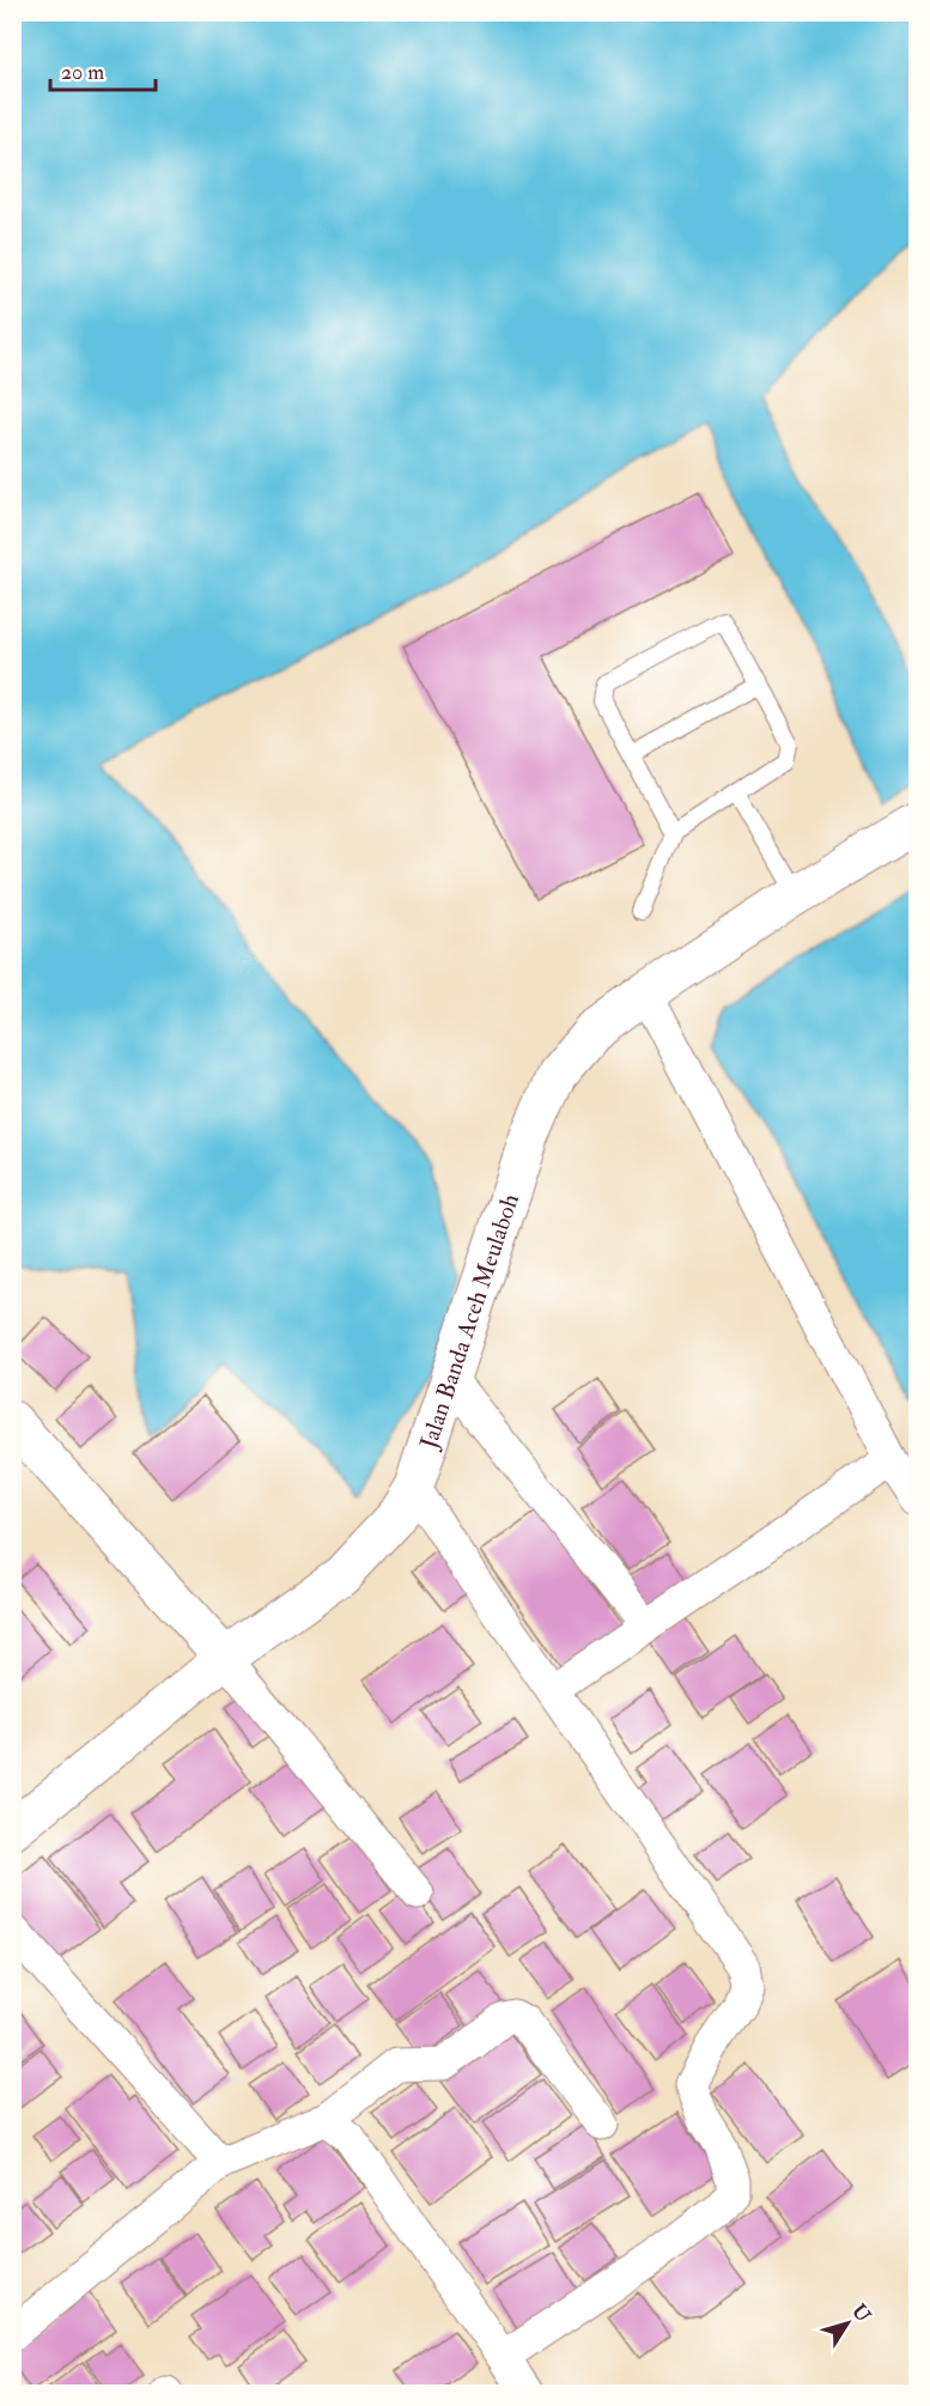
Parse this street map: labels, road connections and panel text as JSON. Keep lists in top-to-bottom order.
{
  "streets": {
    "main road": ["Jalan Banda Aceh Meulaboh"]
  },
  "scale_bar": "20 m",
  "north": "top right"
}
